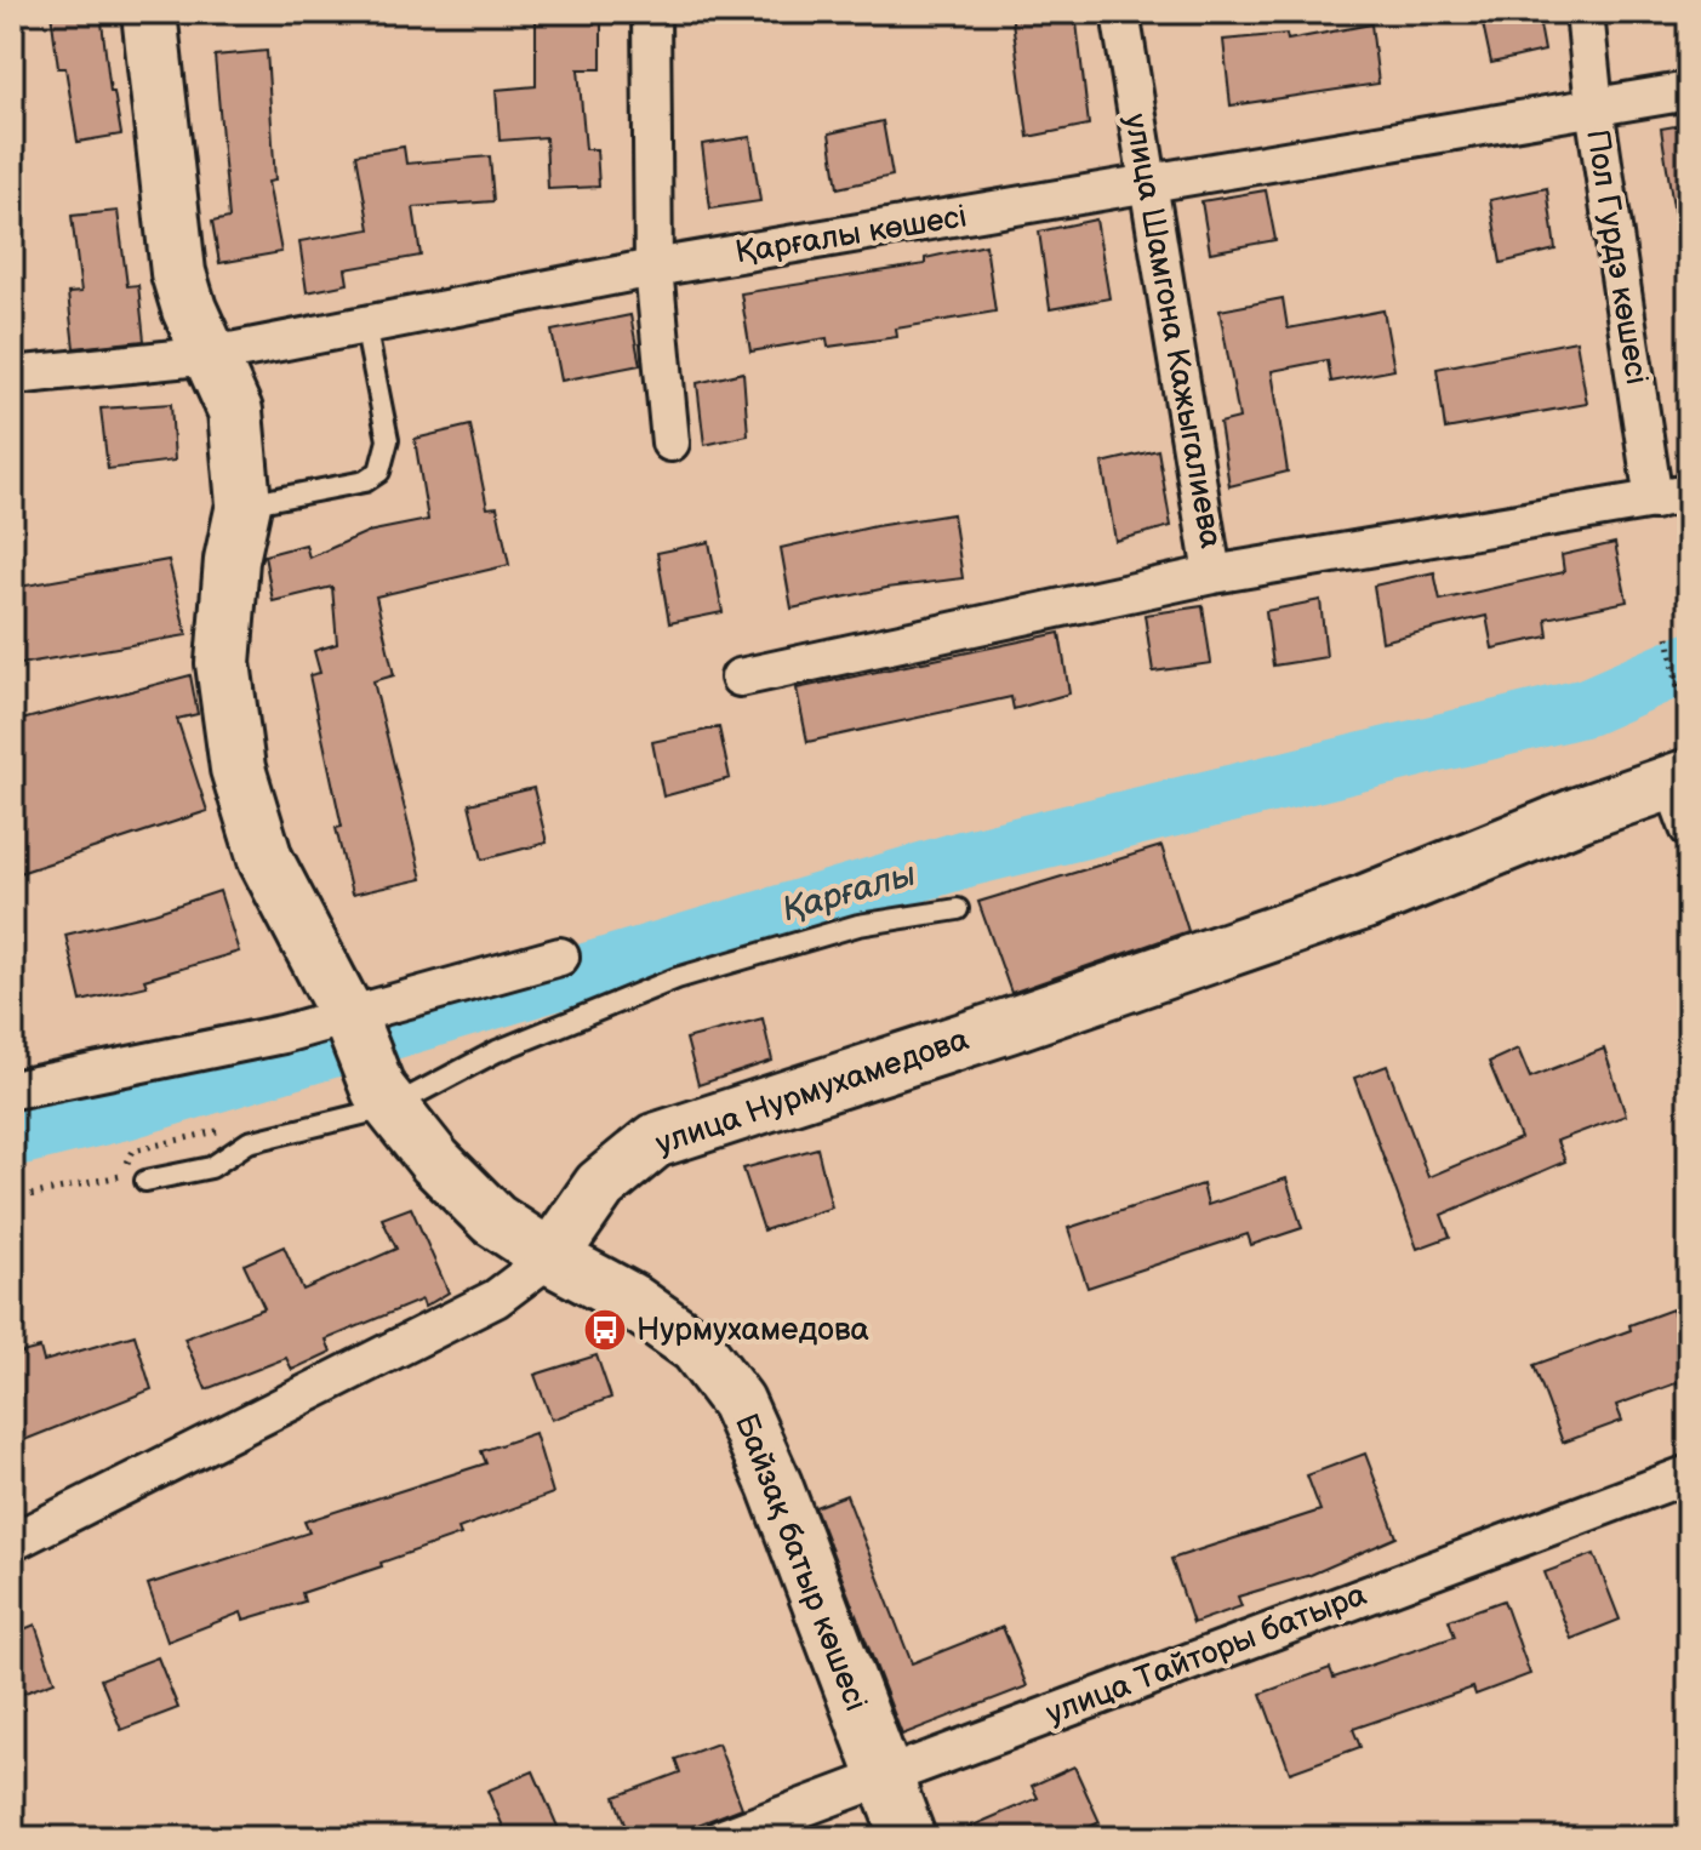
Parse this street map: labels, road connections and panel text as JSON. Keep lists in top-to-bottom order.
{
  "streets": {
    "street": [
      "Қарғалы көшесі",
      "Пол Гурдэ көшесі",
      "улица Шамгона Кажыгалиева",
      "улица Нурмухамедова",
      "Байзақ батыр көшесі",
      "улица Тайторы батыра"
    ]
  },
  "crossings": [
    ["Қарғалы көшесі", "Пол Гурдэ көшесі"],
    ["Қарғалы көшесі", "улица Шамгона Кажыгалиева"],
    ["Қарғалы көшесі", "Байзақ батыр көшесі"],
    ["Пол Гурдэ көшесі", "улица Шамгона Кажыгалиева"],
    ["улица Нурмухамедова", "Байзақ батыр көшесі"],
    ["Байзақ батыр көшесі", "улица Тайторы батыра"]
  ],
  "water": ["Қарғалы"],
  "places": {
    "bus stop": ["Нурмухамедова"]
  }
}
